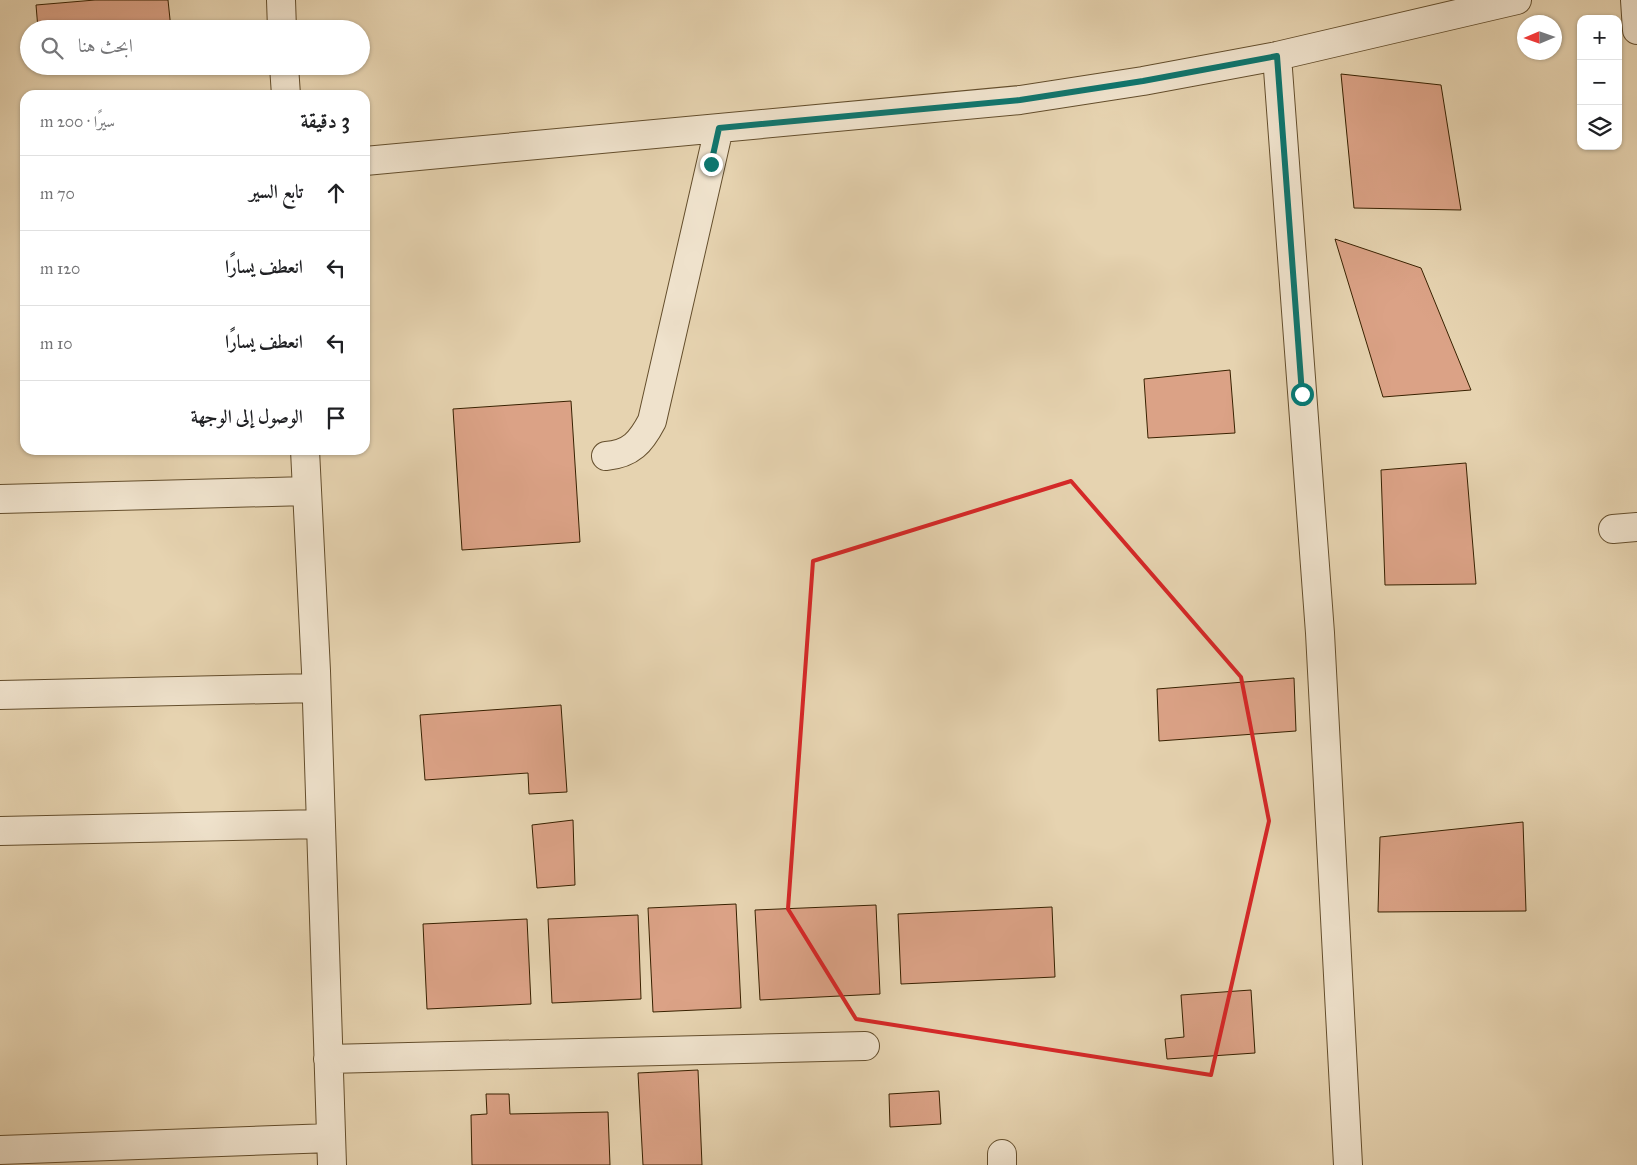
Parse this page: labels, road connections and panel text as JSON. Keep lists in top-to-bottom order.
{
  "north": "left",
  "page": {
    "map_buttons": ["+", "−"],
    "search": "ابحث هنا",
    "heading": ["3 دقيقة", "سيرًا · 200 m"],
    "list": [
      ["تابع السير", "70 m"],
      ["انعطف يسارًا", "120 m"],
      ["انعطف يسارًا", "10 m"],
      "الوصول إلى الوجهة"
    ]
  }
}
